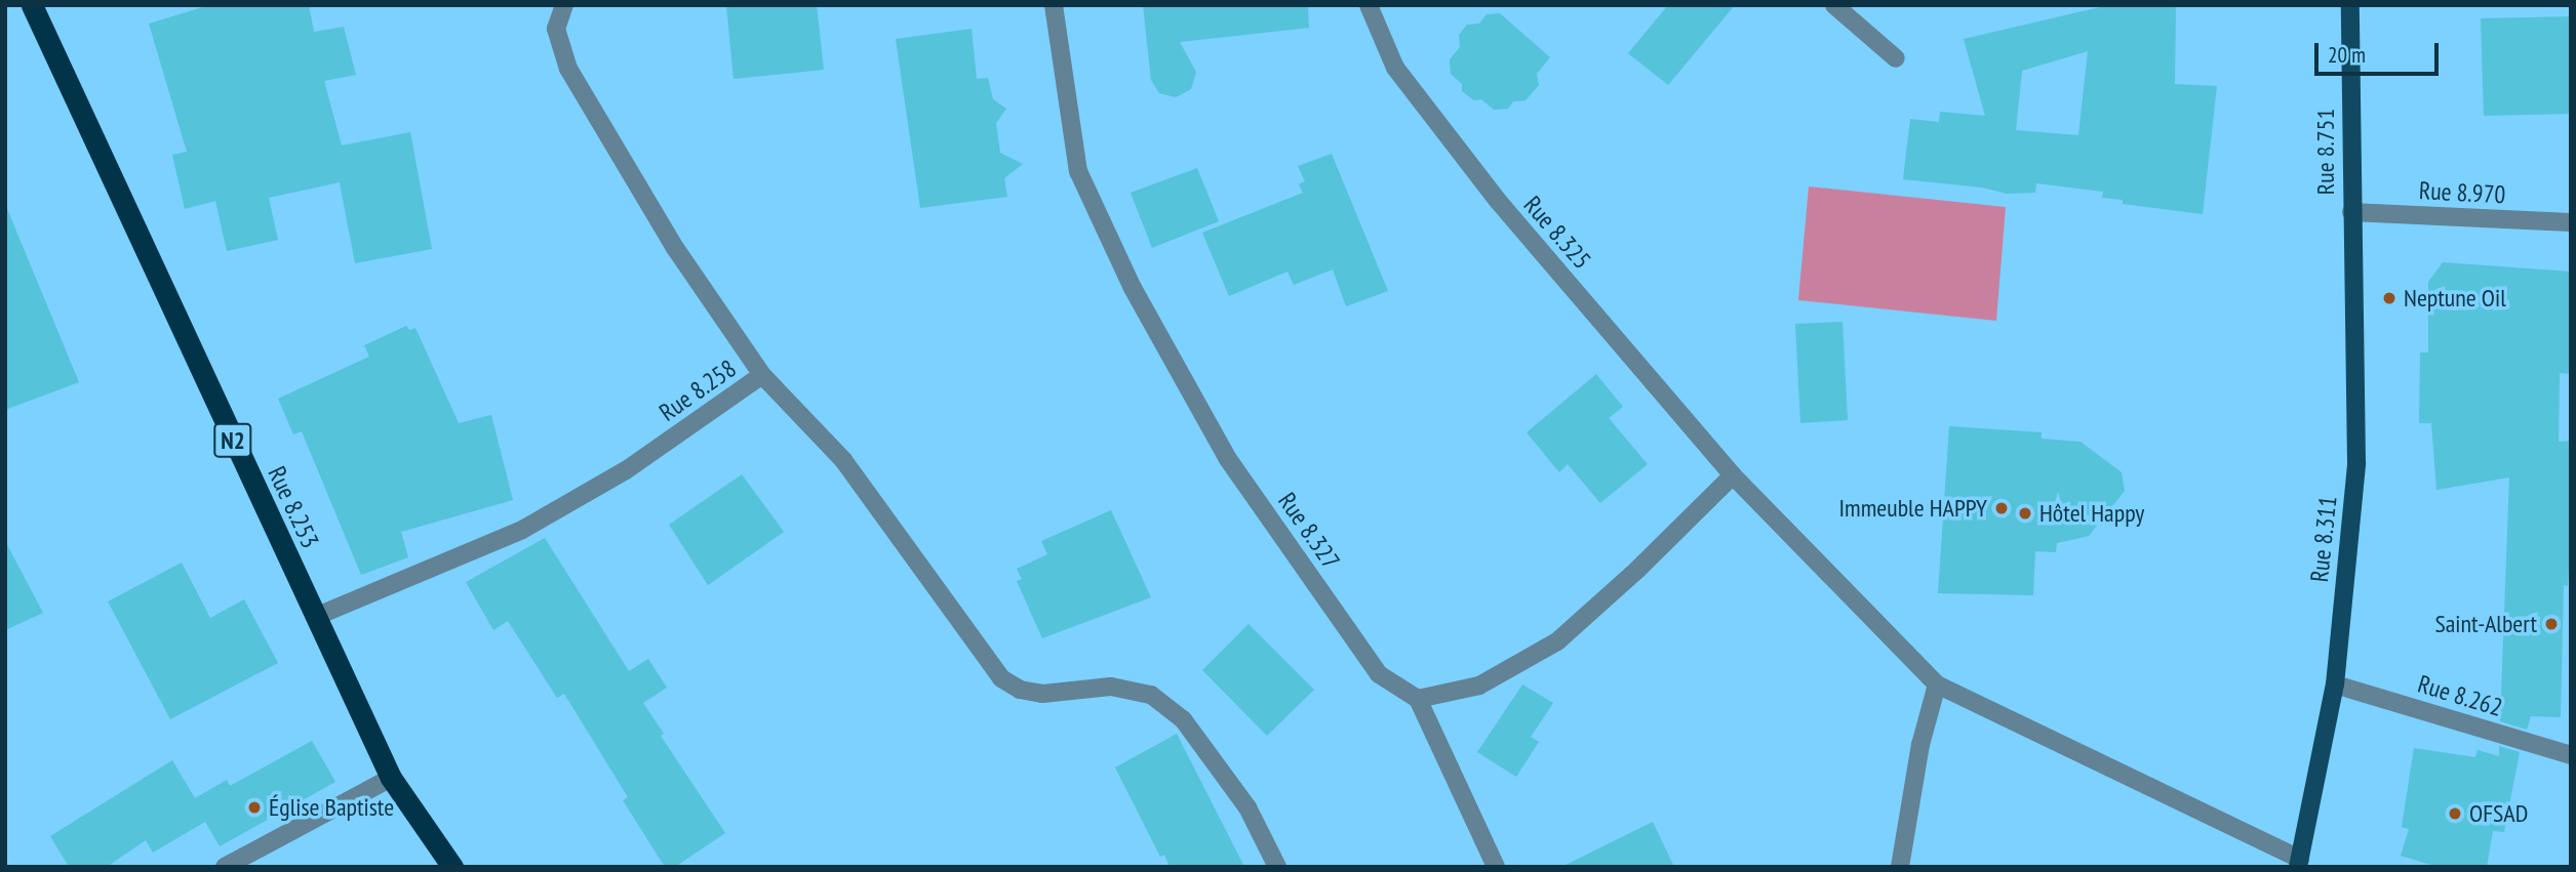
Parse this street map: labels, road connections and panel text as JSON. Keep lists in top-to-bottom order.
{
  "streets": {
    "highway": ["N2", "Rue 8.253"],
    "main road": ["Rue 8.751", "Rue 8.311"],
    "street": [
      "Rue 8.970",
      "Rue 8.325",
      "Rue 8.258",
      "Rue 8.327",
      "Rue 8.262"
    ]
  },
  "crossings": [
    ["Rue 8.751", "Rue 8.970"],
    ["Rue 8.751", "Rue 8.311"],
    ["Rue 8.970", "Rue 8.311"],
    ["Rue 8.258", "Rue 8.253"],
    ["Rue 8.311", "Rue 8.262"]
  ],
  "places": [
    "Neptune Oil",
    "Immeuble HAPPY",
    "Hôtel Happy",
    "Saint-Albert",
    "Église Baptiste",
    "OFSAD"
  ],
  "scale_bar": "20 m"
}
